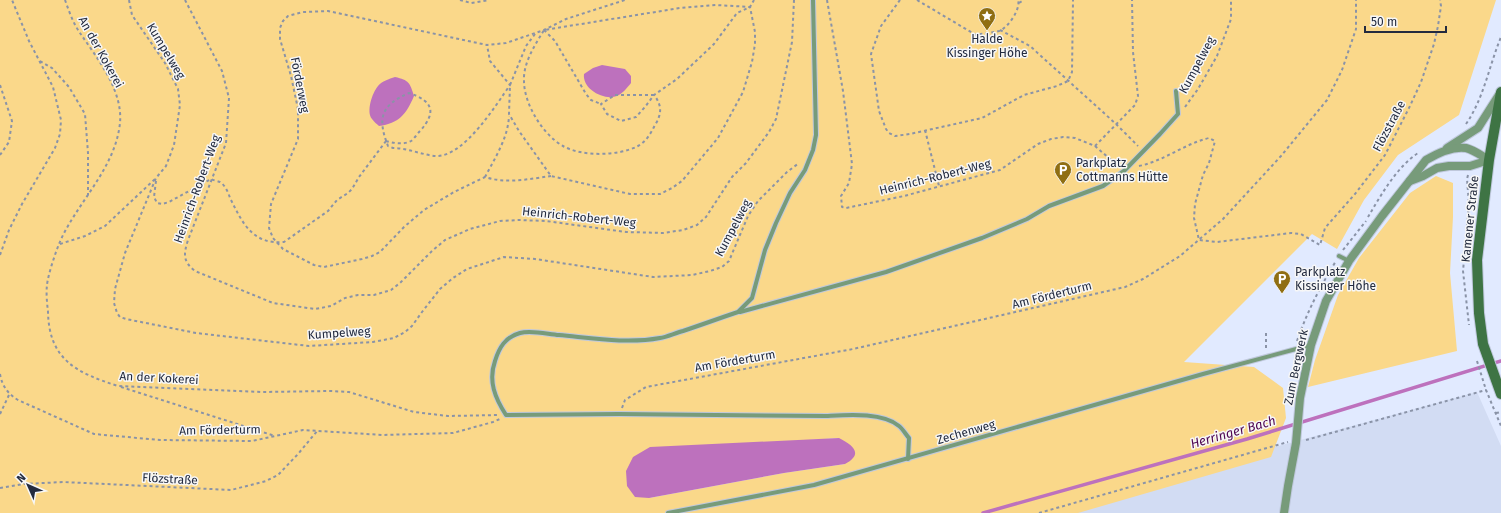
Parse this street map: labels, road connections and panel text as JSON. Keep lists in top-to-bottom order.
{
  "streets": {
    "main road": ["Kamener Straße"],
    "street": ["Zum Bergwerk"],
    "lane": ["Kumpelweg", "Zechenweg"],
    "path": [
      "An der Kokerei",
      "Förderweg",
      "Flözstraße",
      "Heinrich-Robert-Weg",
      "Am Förderturm"
    ]
  },
  "crossings": [
    ["An der Kokerei", "Am Förderturm"],
    ["Flözstraße", "Am Förderturm"],
    ["Kamener Straße", "Zum Bergwerk"],
    ["Zum Bergwerk", "Zechenweg"]
  ],
  "water": ["Herringer Bach"],
  "places": {
    "place": ["Halde Kissinger Höhe"],
    "parking": ["Parkplatz Cottmanns Hütte", "Parkplatz Kissinger Höhe"]
  },
  "scale_bar": "50 m",
  "north": "top left"
}
